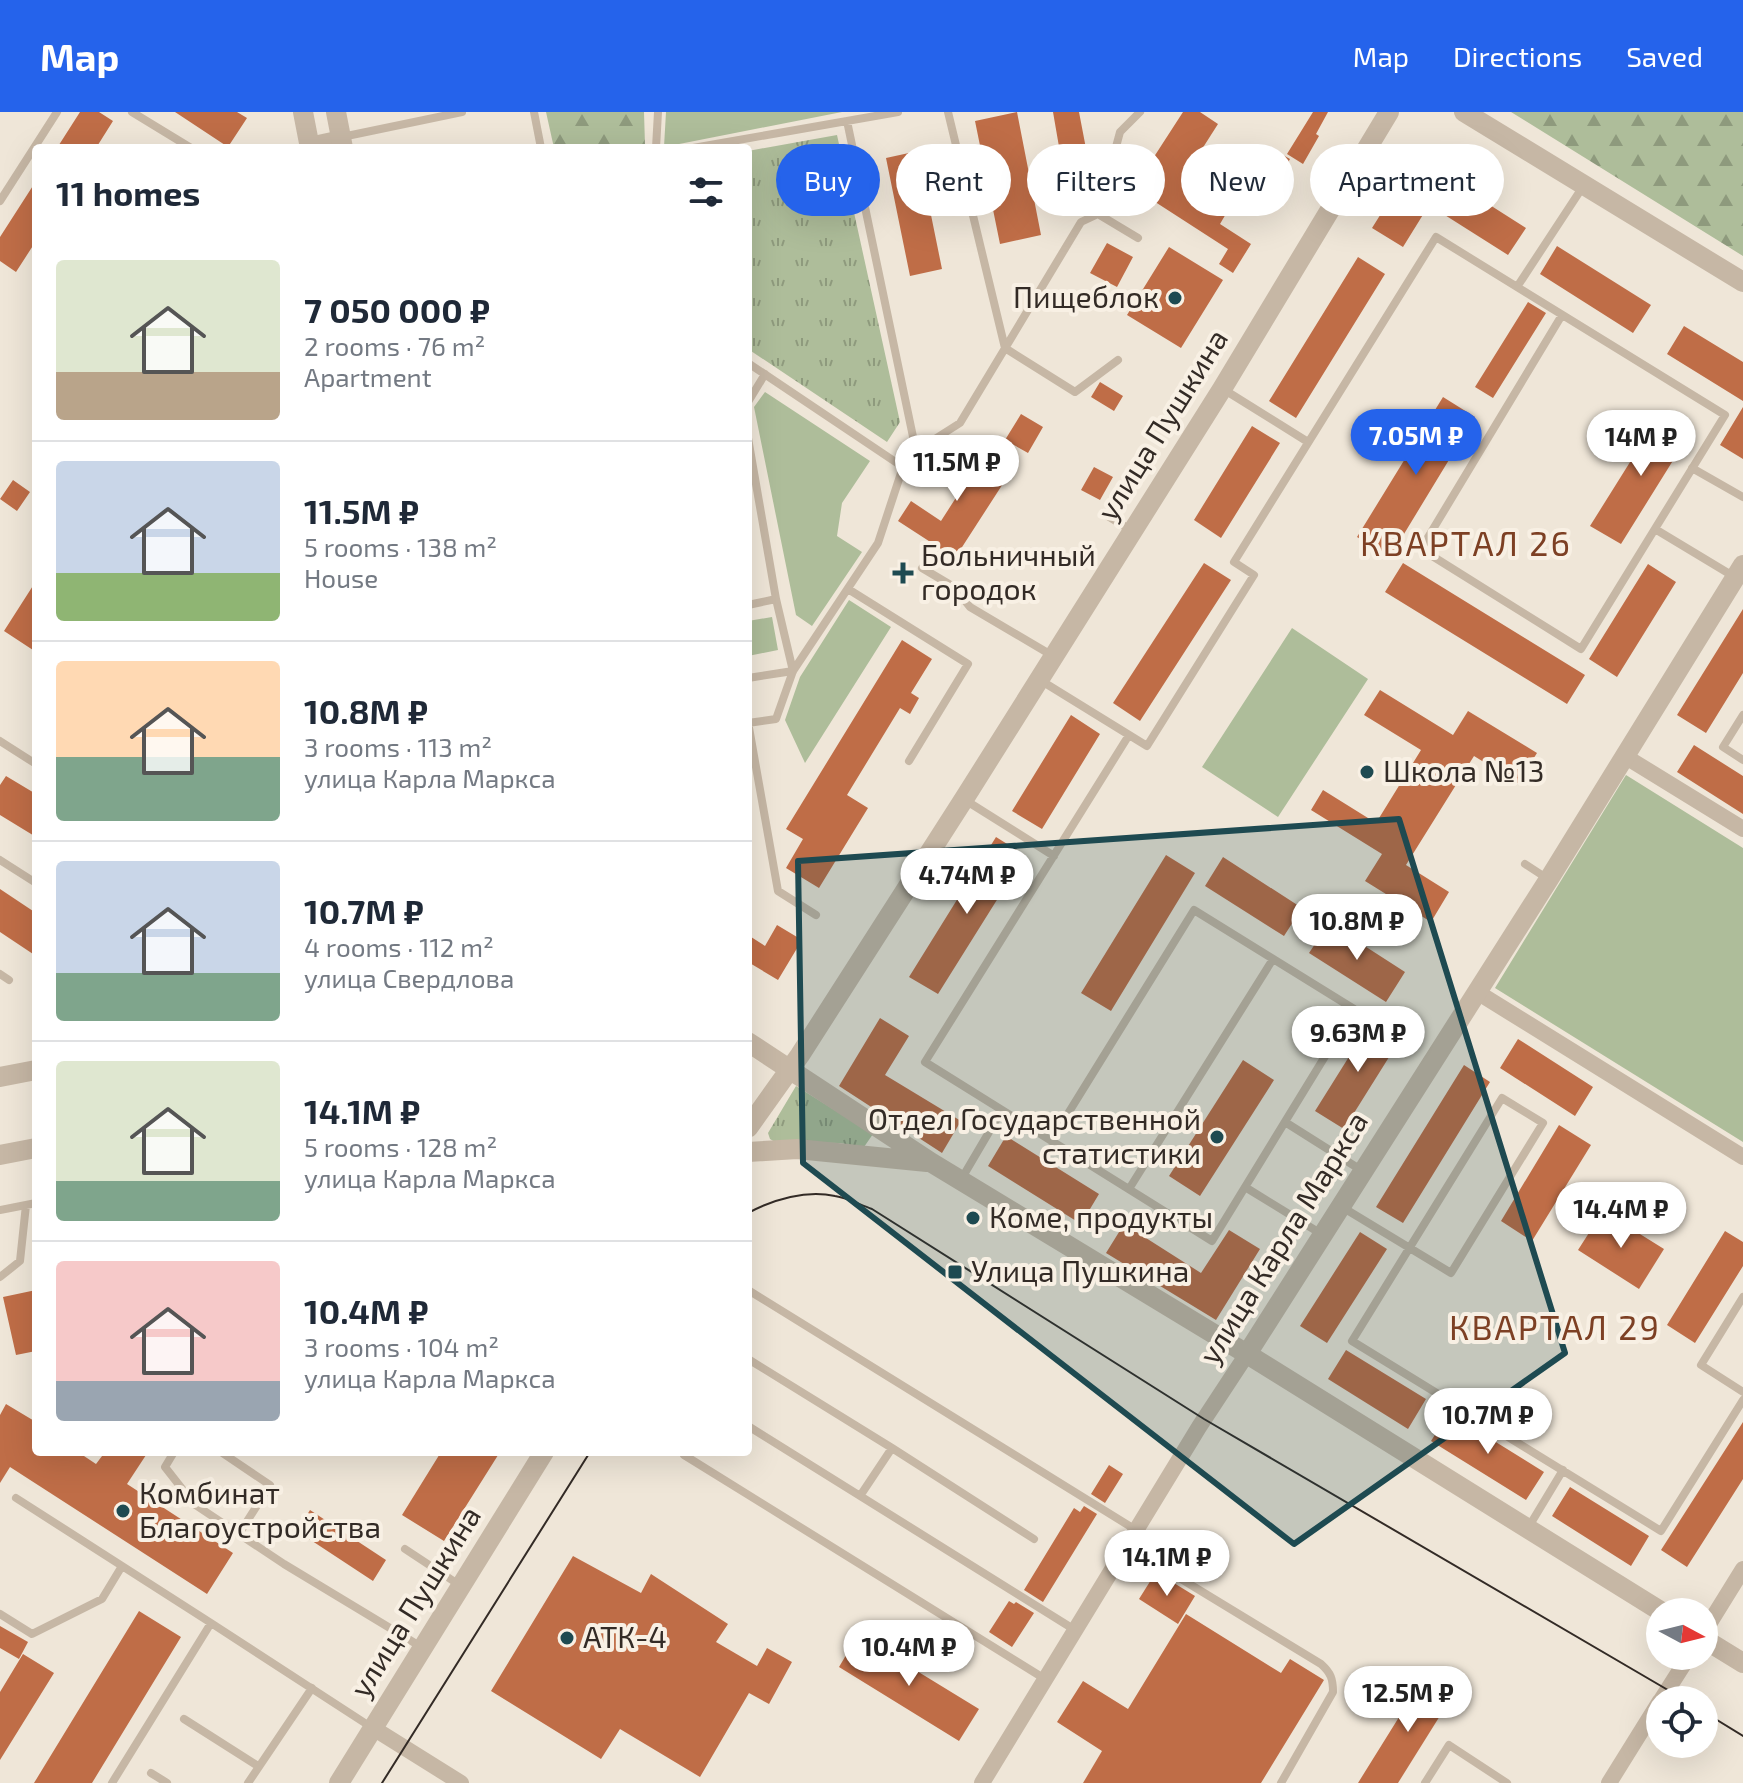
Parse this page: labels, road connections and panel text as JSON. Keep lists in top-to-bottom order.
{
  "streets": {
    "street": ["улица Пушкина", "улица Карла Маркса"]
  },
  "districts": ["КВАРТАЛ 26", "КВАРТАЛ 29"],
  "places": {
    "other": [
      "Пищеблок",
      "Школа №13",
      "Отдел Государственной статистики",
      "Коме, продукты",
      "Комбинат Благоустройства",
      "АТК-4"
    ],
    "health": ["Больничный городок"],
    "transit": ["Улица Пушкина"]
  },
  "north": "right",
  "page": {
    "header": "Map",
    "nav": ["Map", "Directions", "Saved"],
    "chip": [
      "Buy",
      "Rent",
      "Filters",
      "New",
      "Apartment"
    ],
    "heading": "11 homes",
    "list": [
      {
        "name": "7 050 000 ₽",
        "note": "2 rooms · 76 m² · Apartment"
      },
      {
        "name": "11.5M ₽",
        "note": "5 rooms · 138 m² · House"
      },
      {
        "name": "10.8M ₽",
        "note": "3 rooms · 113 m² · улица Карла Маркса"
      },
      {
        "name": "10.7M ₽",
        "note": "4 rooms · 112 m² · улица Свердлова"
      },
      {
        "name": "14.1M ₽",
        "note": "5 rooms · 128 m² · улица Карла Маркса"
      },
      {
        "name": "10.4M ₽",
        "note": "3 rooms · 104 m² · улица Карла Маркса"
      }
    ],
    "price": [
      "7.05M ₽",
      "14M ₽",
      "11.5M ₽",
      "4.74M ₽",
      "10.8M ₽",
      "9.63M ₽",
      "14.4M ₽",
      "10.7M ₽",
      "14.1M ₽",
      "10.4M ₽",
      "12.5M ₽"
    ]
  }
}
